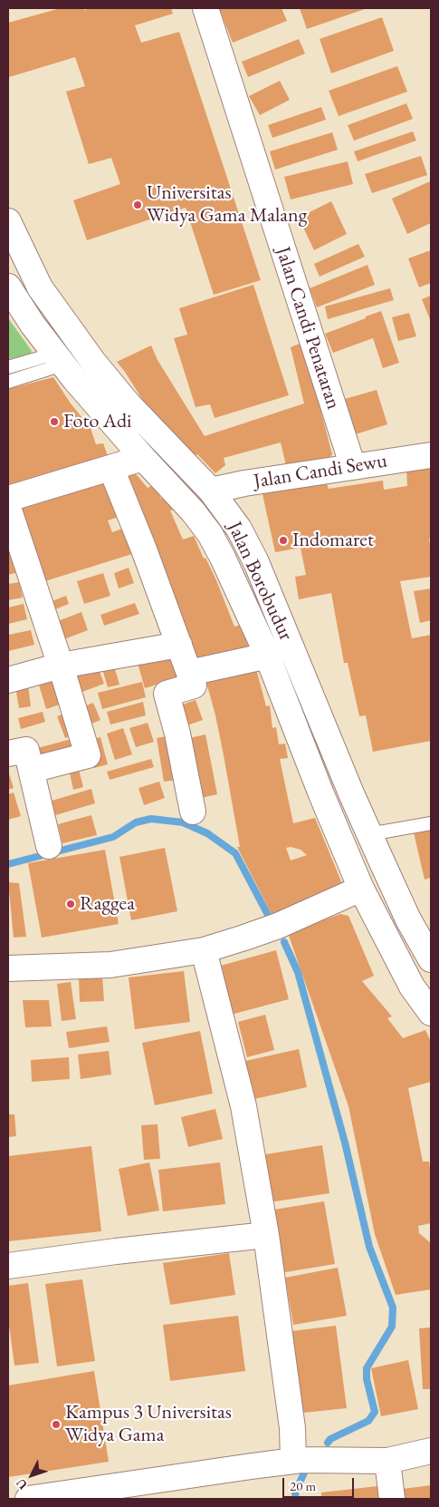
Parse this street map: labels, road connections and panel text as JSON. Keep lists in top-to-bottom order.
{
  "streets": {
    "street": ["Jalan Candi Penataran", "Jalan Candi Sewu", "Jalan Borobudur"]
  },
  "crossings": [
    ["Jalan Candi Penataran", "Jalan Candi Sewu"],
    ["Jalan Candi Sewu", "Jalan Borobudur"]
  ],
  "places": [
    "Universitas Widya Gama Malang",
    "Foto Adi",
    "Indomaret",
    "Raggea",
    "Kampus 3 Universitas Widya Gama"
  ],
  "scale_bar": "20 m",
  "north": "bottom left"
}
